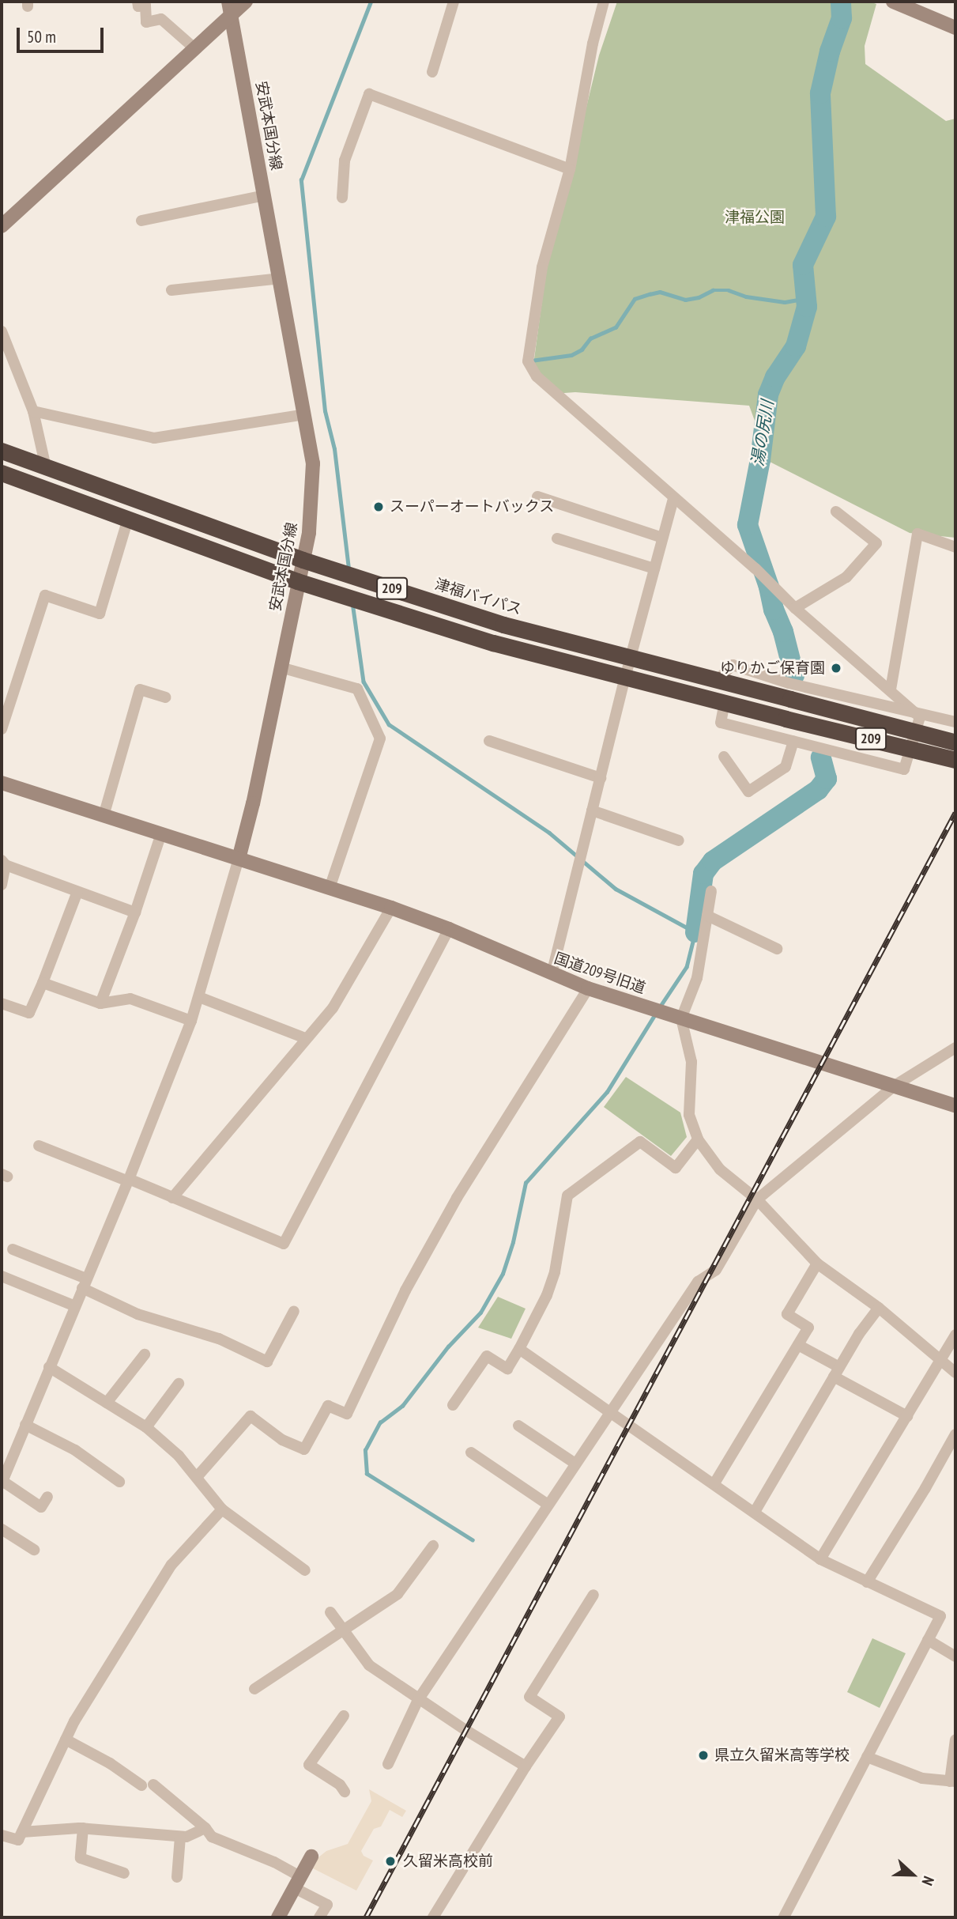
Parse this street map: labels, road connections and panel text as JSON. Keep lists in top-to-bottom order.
{
  "streets": {
    "highway": ["209", "津福バイパス"],
    "street": ["安武本国分線", "国道209号旧道"]
  },
  "crossings": [
    ["安武本国分線", "209"],
    ["安武本国分線", "津福バイパス"],
    ["安武本国分線", "国道209号旧道"]
  ],
  "water": ["湯の尻川"],
  "parks": ["津福公園"],
  "places": [
    "スーパーオートバックス",
    "ゆりかご保育園",
    "県立久留米高等学校",
    "久留米高校前"
  ],
  "scale_bar": "50 m",
  "north": "right"
}
